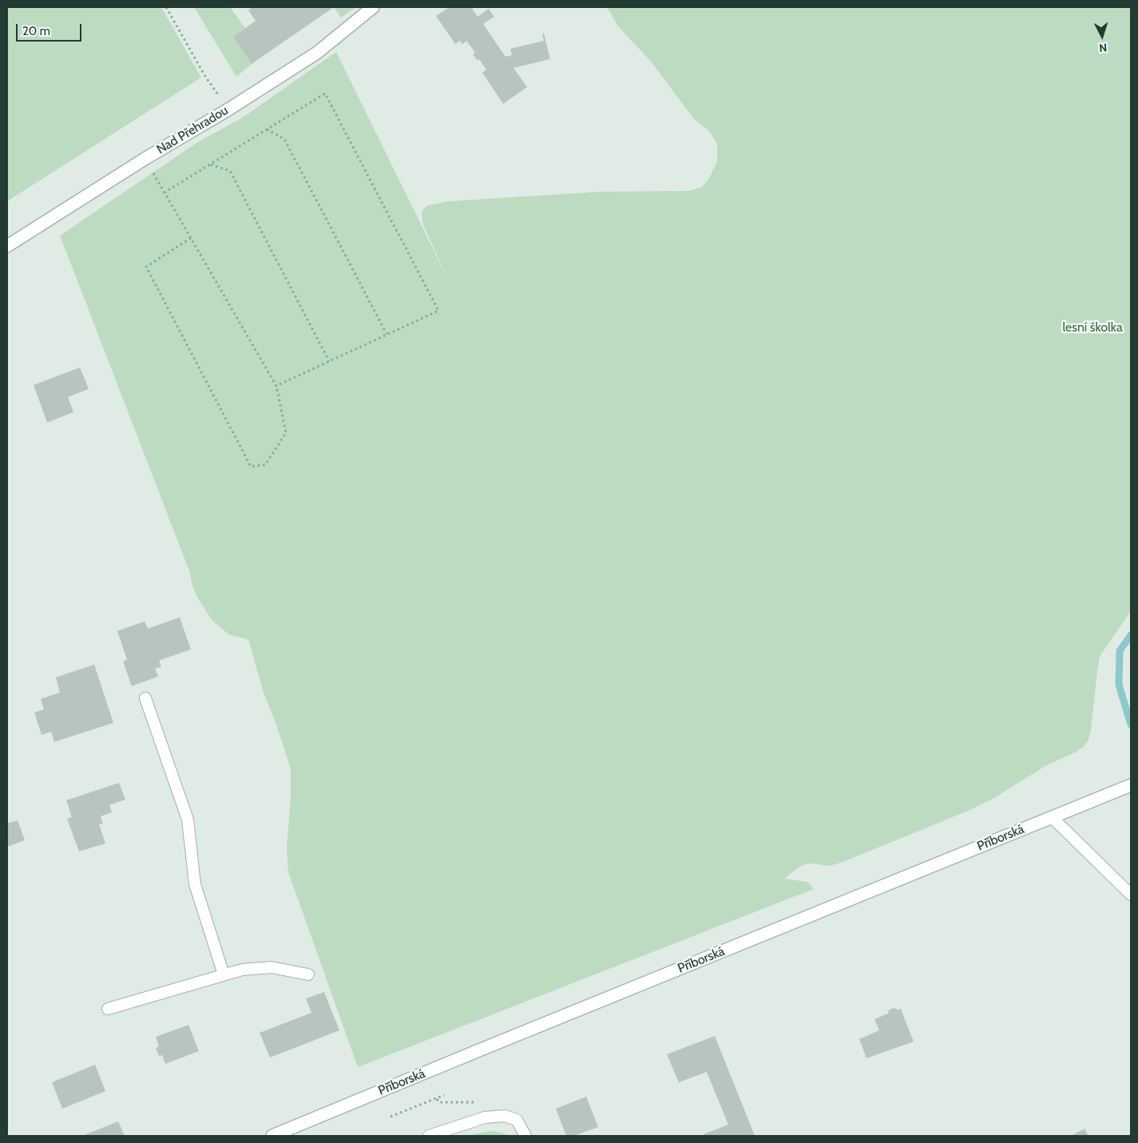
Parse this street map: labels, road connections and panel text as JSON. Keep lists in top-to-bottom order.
{
  "streets": {
    "main road": ["Nad Přehradou", "Příborská"]
  },
  "parks": ["lesní školka"],
  "scale_bar": "20 m",
  "north": "bottom"
}
